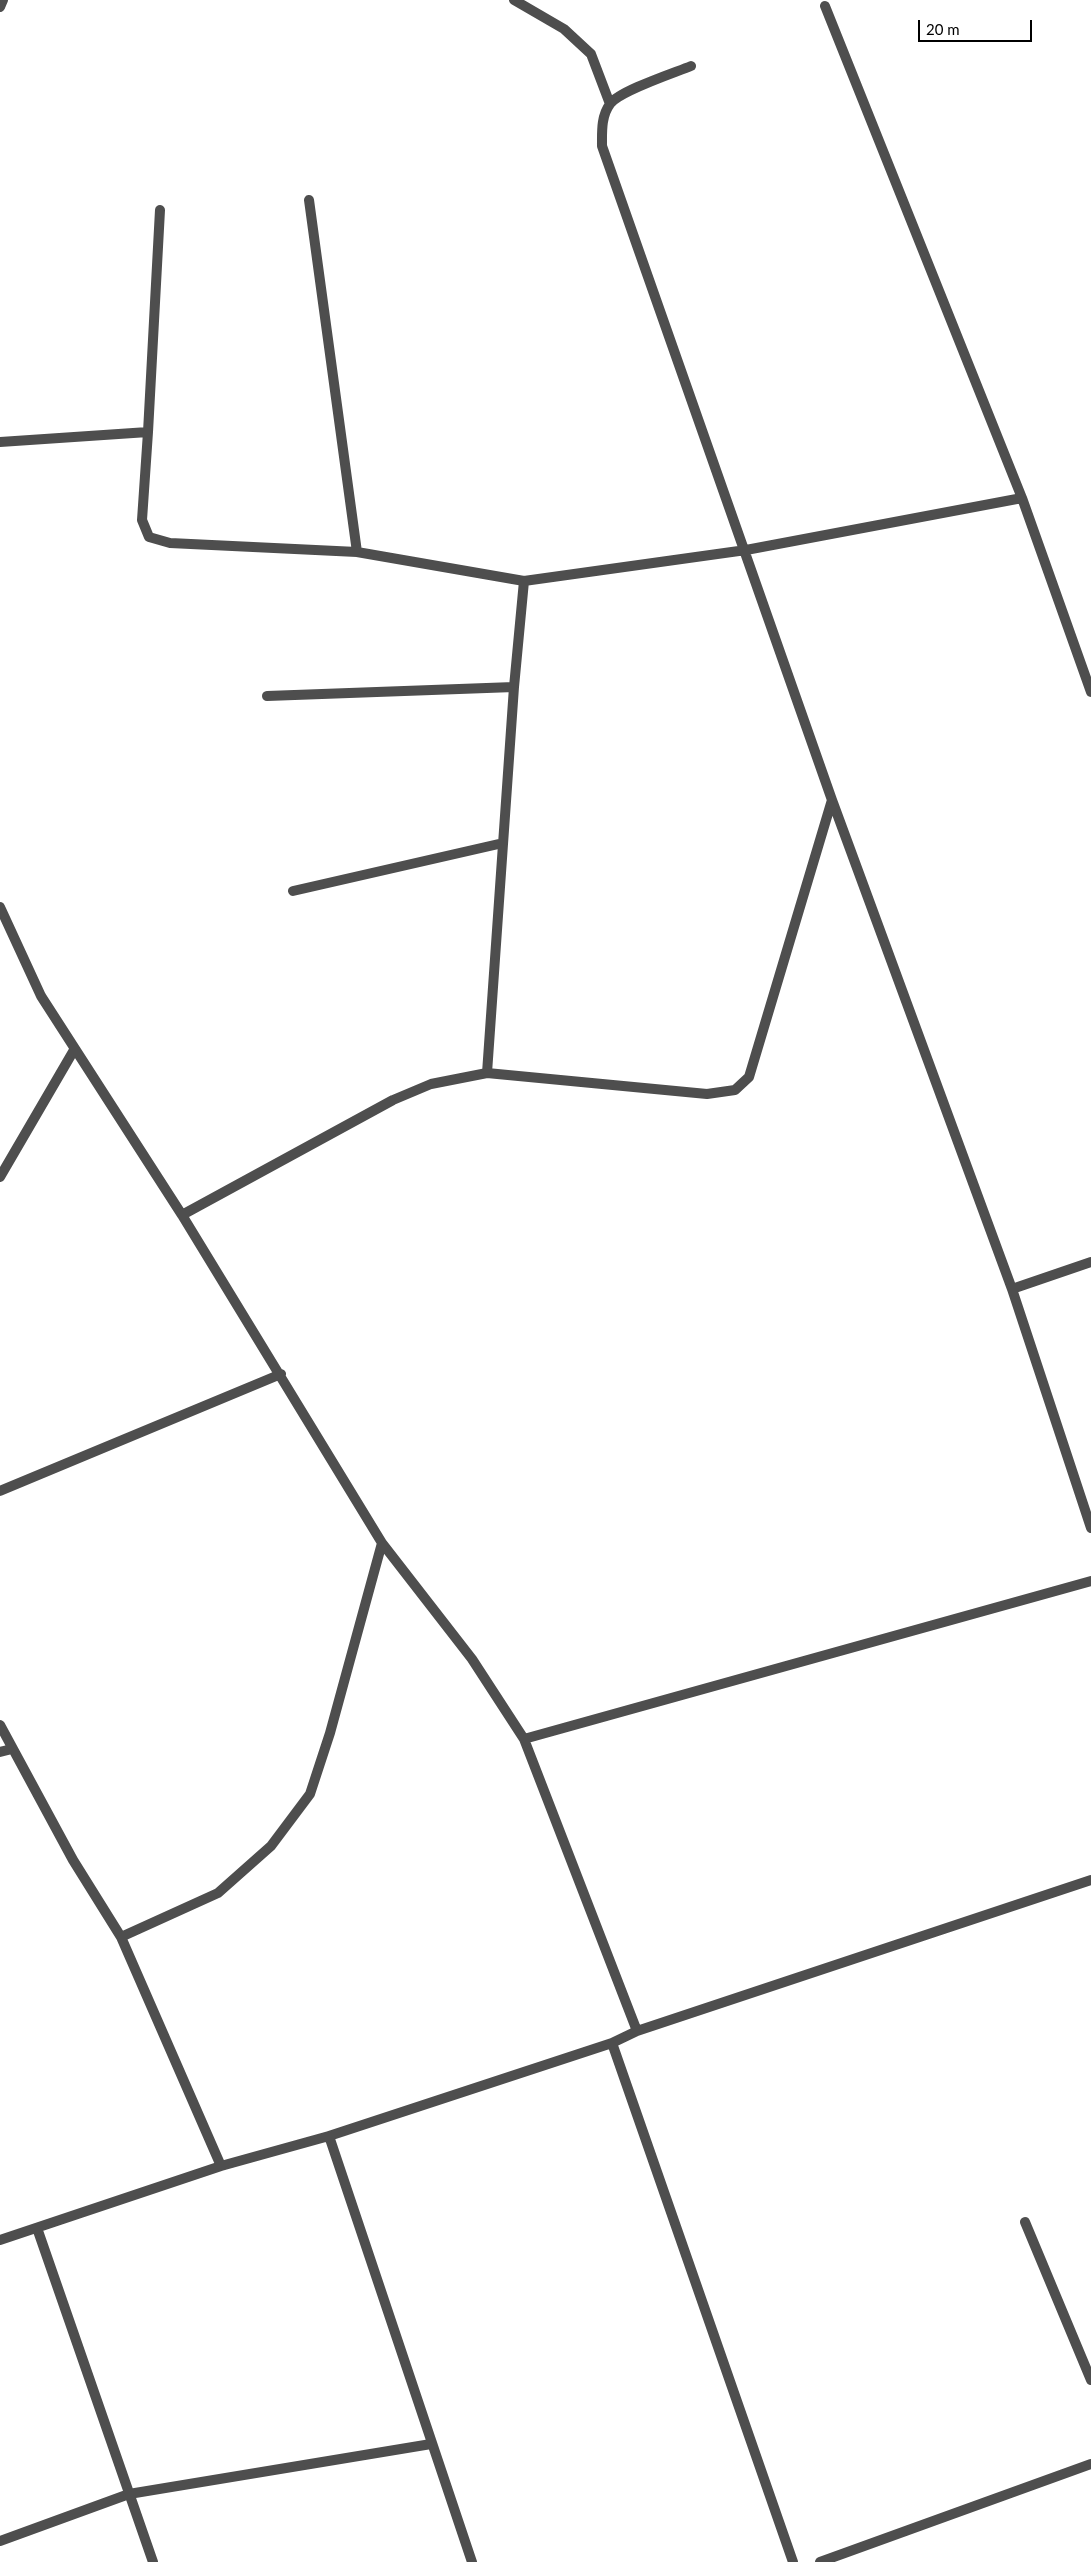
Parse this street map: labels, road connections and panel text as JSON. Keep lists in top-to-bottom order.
{
  "scale_bar": "20 m"
}
